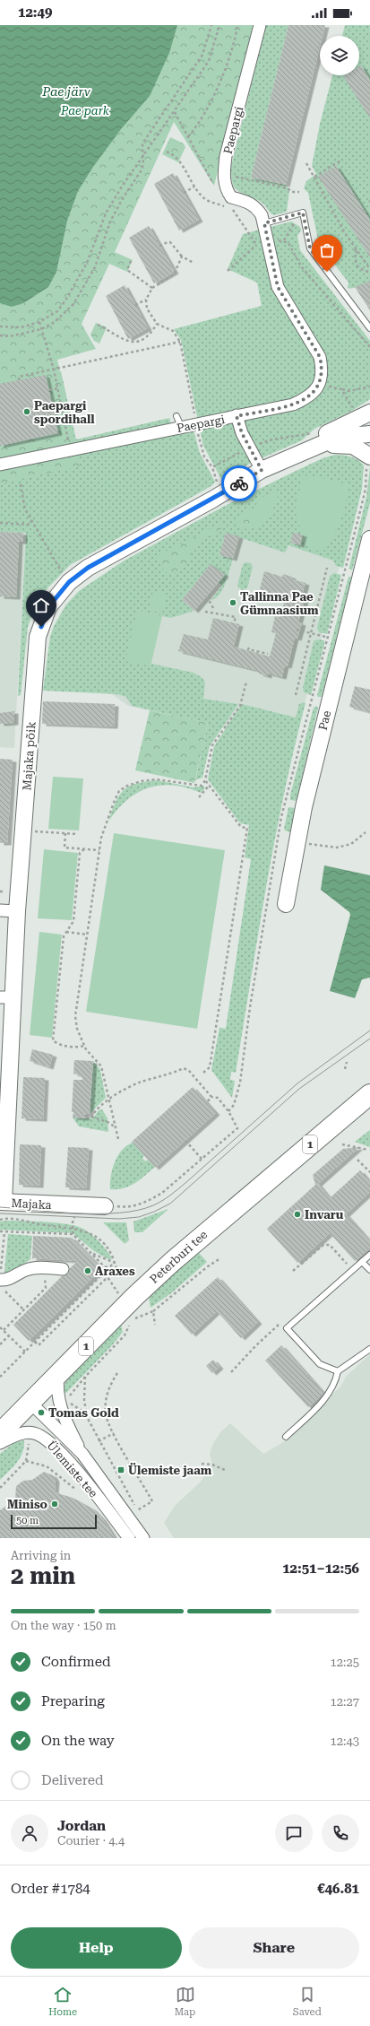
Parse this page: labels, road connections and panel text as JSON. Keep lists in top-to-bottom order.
{
  "streets": {
    "highway": ["1", "Peterburi tee"],
    "street": [
      "Paepargi",
      "Pae",
      "Majaka põik",
      "Majaka",
      "Ülemiste tee"
    ]
  },
  "crossings": [
    ["Majaka põik", "Majaka"],
    ["Peterburi tee", "Ülemiste tee"]
  ],
  "water": ["Pae järv"],
  "parks": ["Pae park"],
  "places": {
    "other": [
      "Paepargi spordihall",
      "Tallinna Pae Gümnaasium",
      "Invaru",
      "Araxes",
      "Tomas Gold",
      "Miniso"
    ],
    "transit": ["Ülemiste jaam"]
  },
  "scale_bar": "50 m",
  "page": {
    "status": "12:49",
    "scale": "50 m",
    "heading": ["2 min", "Arriving in", "12:51–12:56"],
    "panel": [
      "Jordan",
      "Courier · 4.4",
      "Order #1784",
      "€46.81"
    ],
    "bar": "On the way · 150 m",
    "list": [
      ["Confirmed", "12:25"],
      ["Preparing", "12:27"],
      ["On the way", "12:43"],
      "Delivered"
    ],
    "buttons": ["Help", "Share"],
    "tabs": ["Home", "Map", "Saved"]
  }
}
